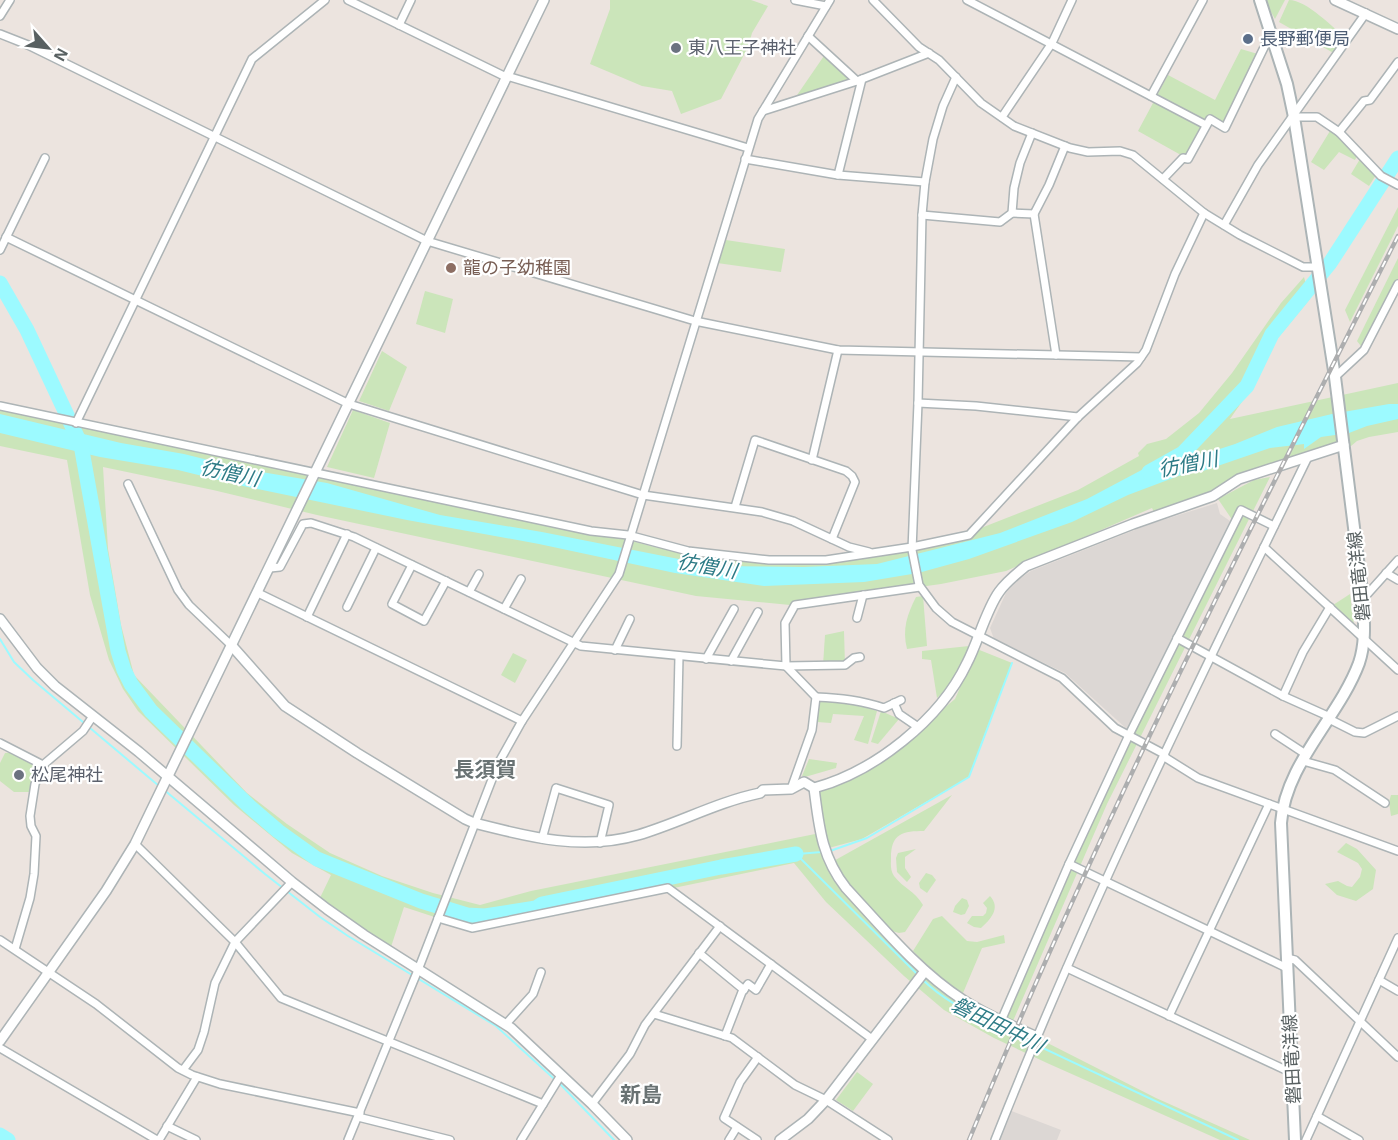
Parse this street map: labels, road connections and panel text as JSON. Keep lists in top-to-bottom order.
{
  "streets": {
    "main road": ["磐田竜洋線"]
  },
  "districts": ["長須賀", "新島"],
  "water": ["彷僧川", "磐田田中川"],
  "places": [
    "長野郵便局",
    "東八王子神社",
    "龍の子幼稚園",
    "松尾神社"
  ],
  "north": "bottom right"
}
